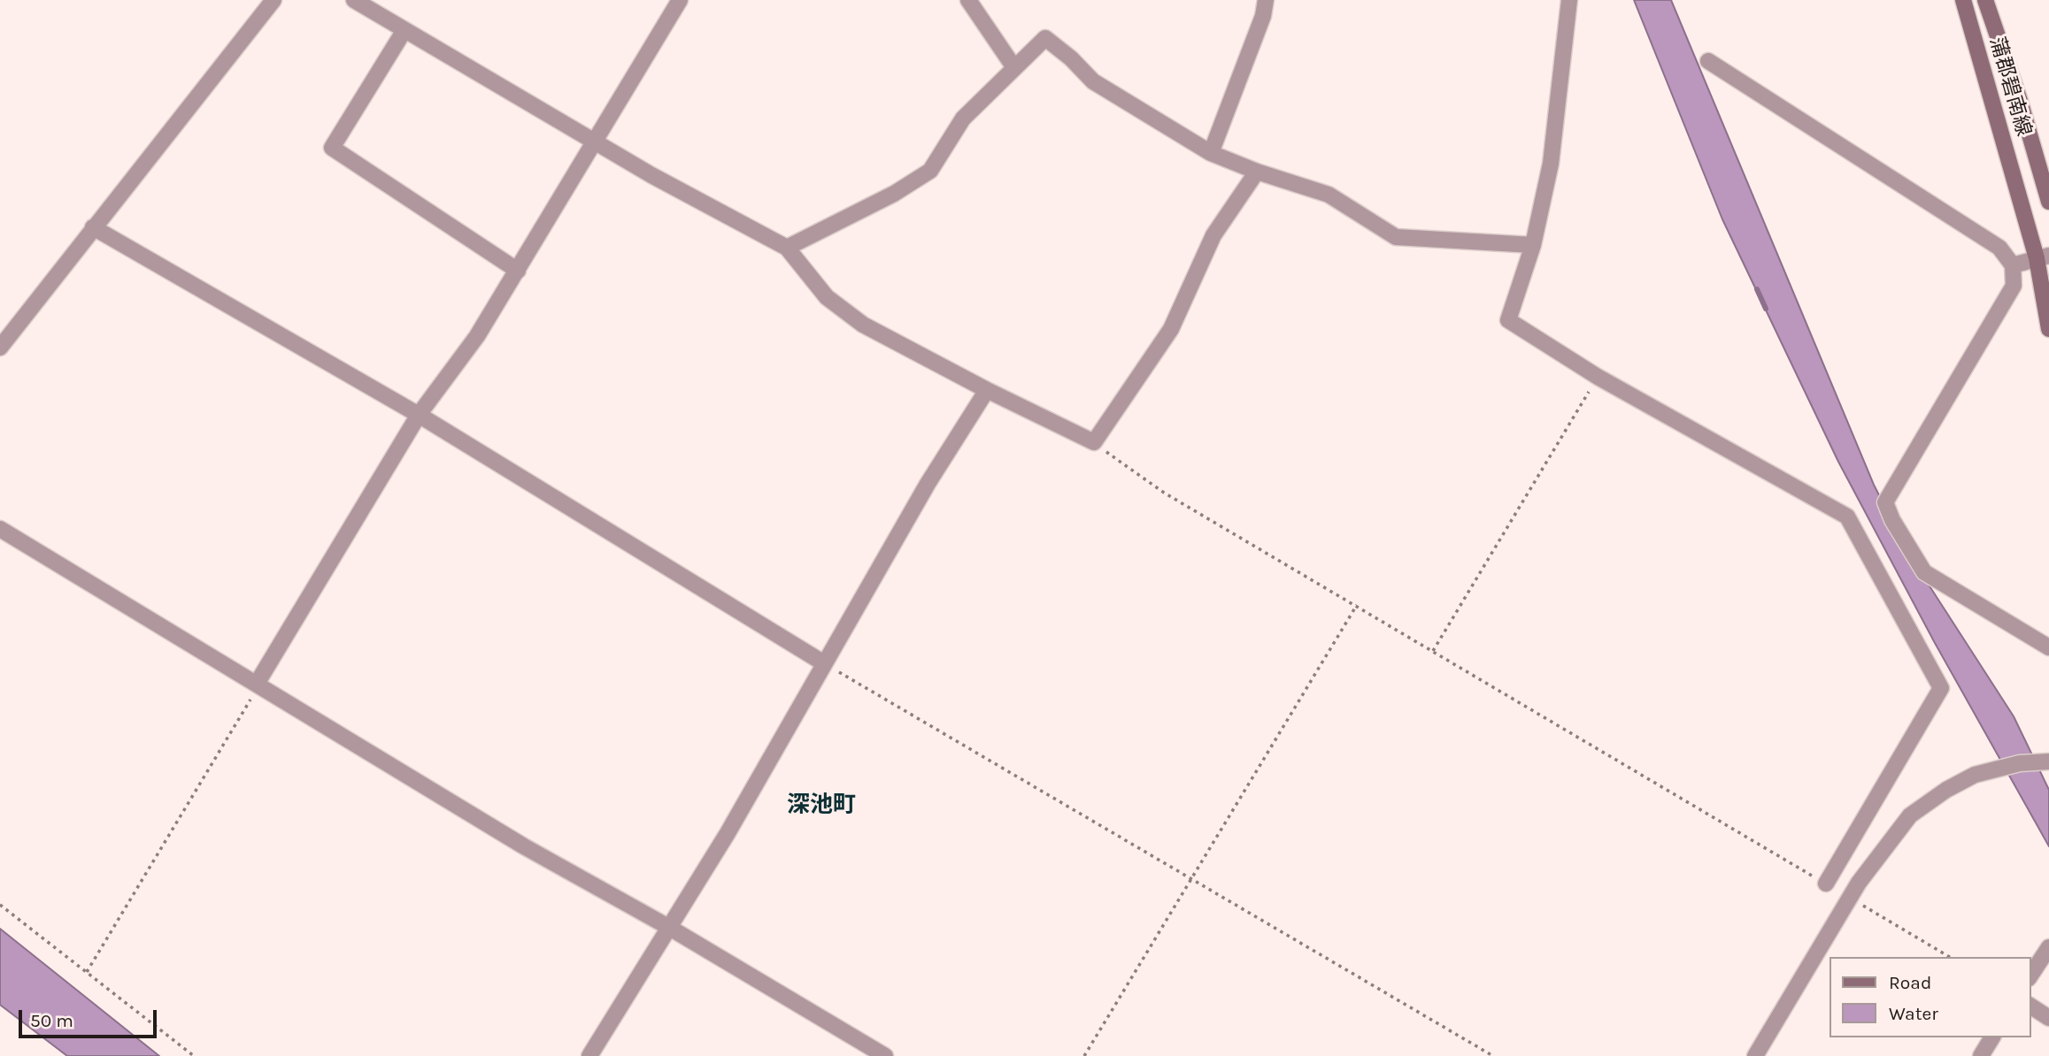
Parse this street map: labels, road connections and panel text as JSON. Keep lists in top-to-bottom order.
{
  "streets": {
    "main road": ["蒲郡碧南線"]
  },
  "districts": ["深池町"],
  "legend": ["Road", "Water"],
  "scale_bar": "50 m"
}
